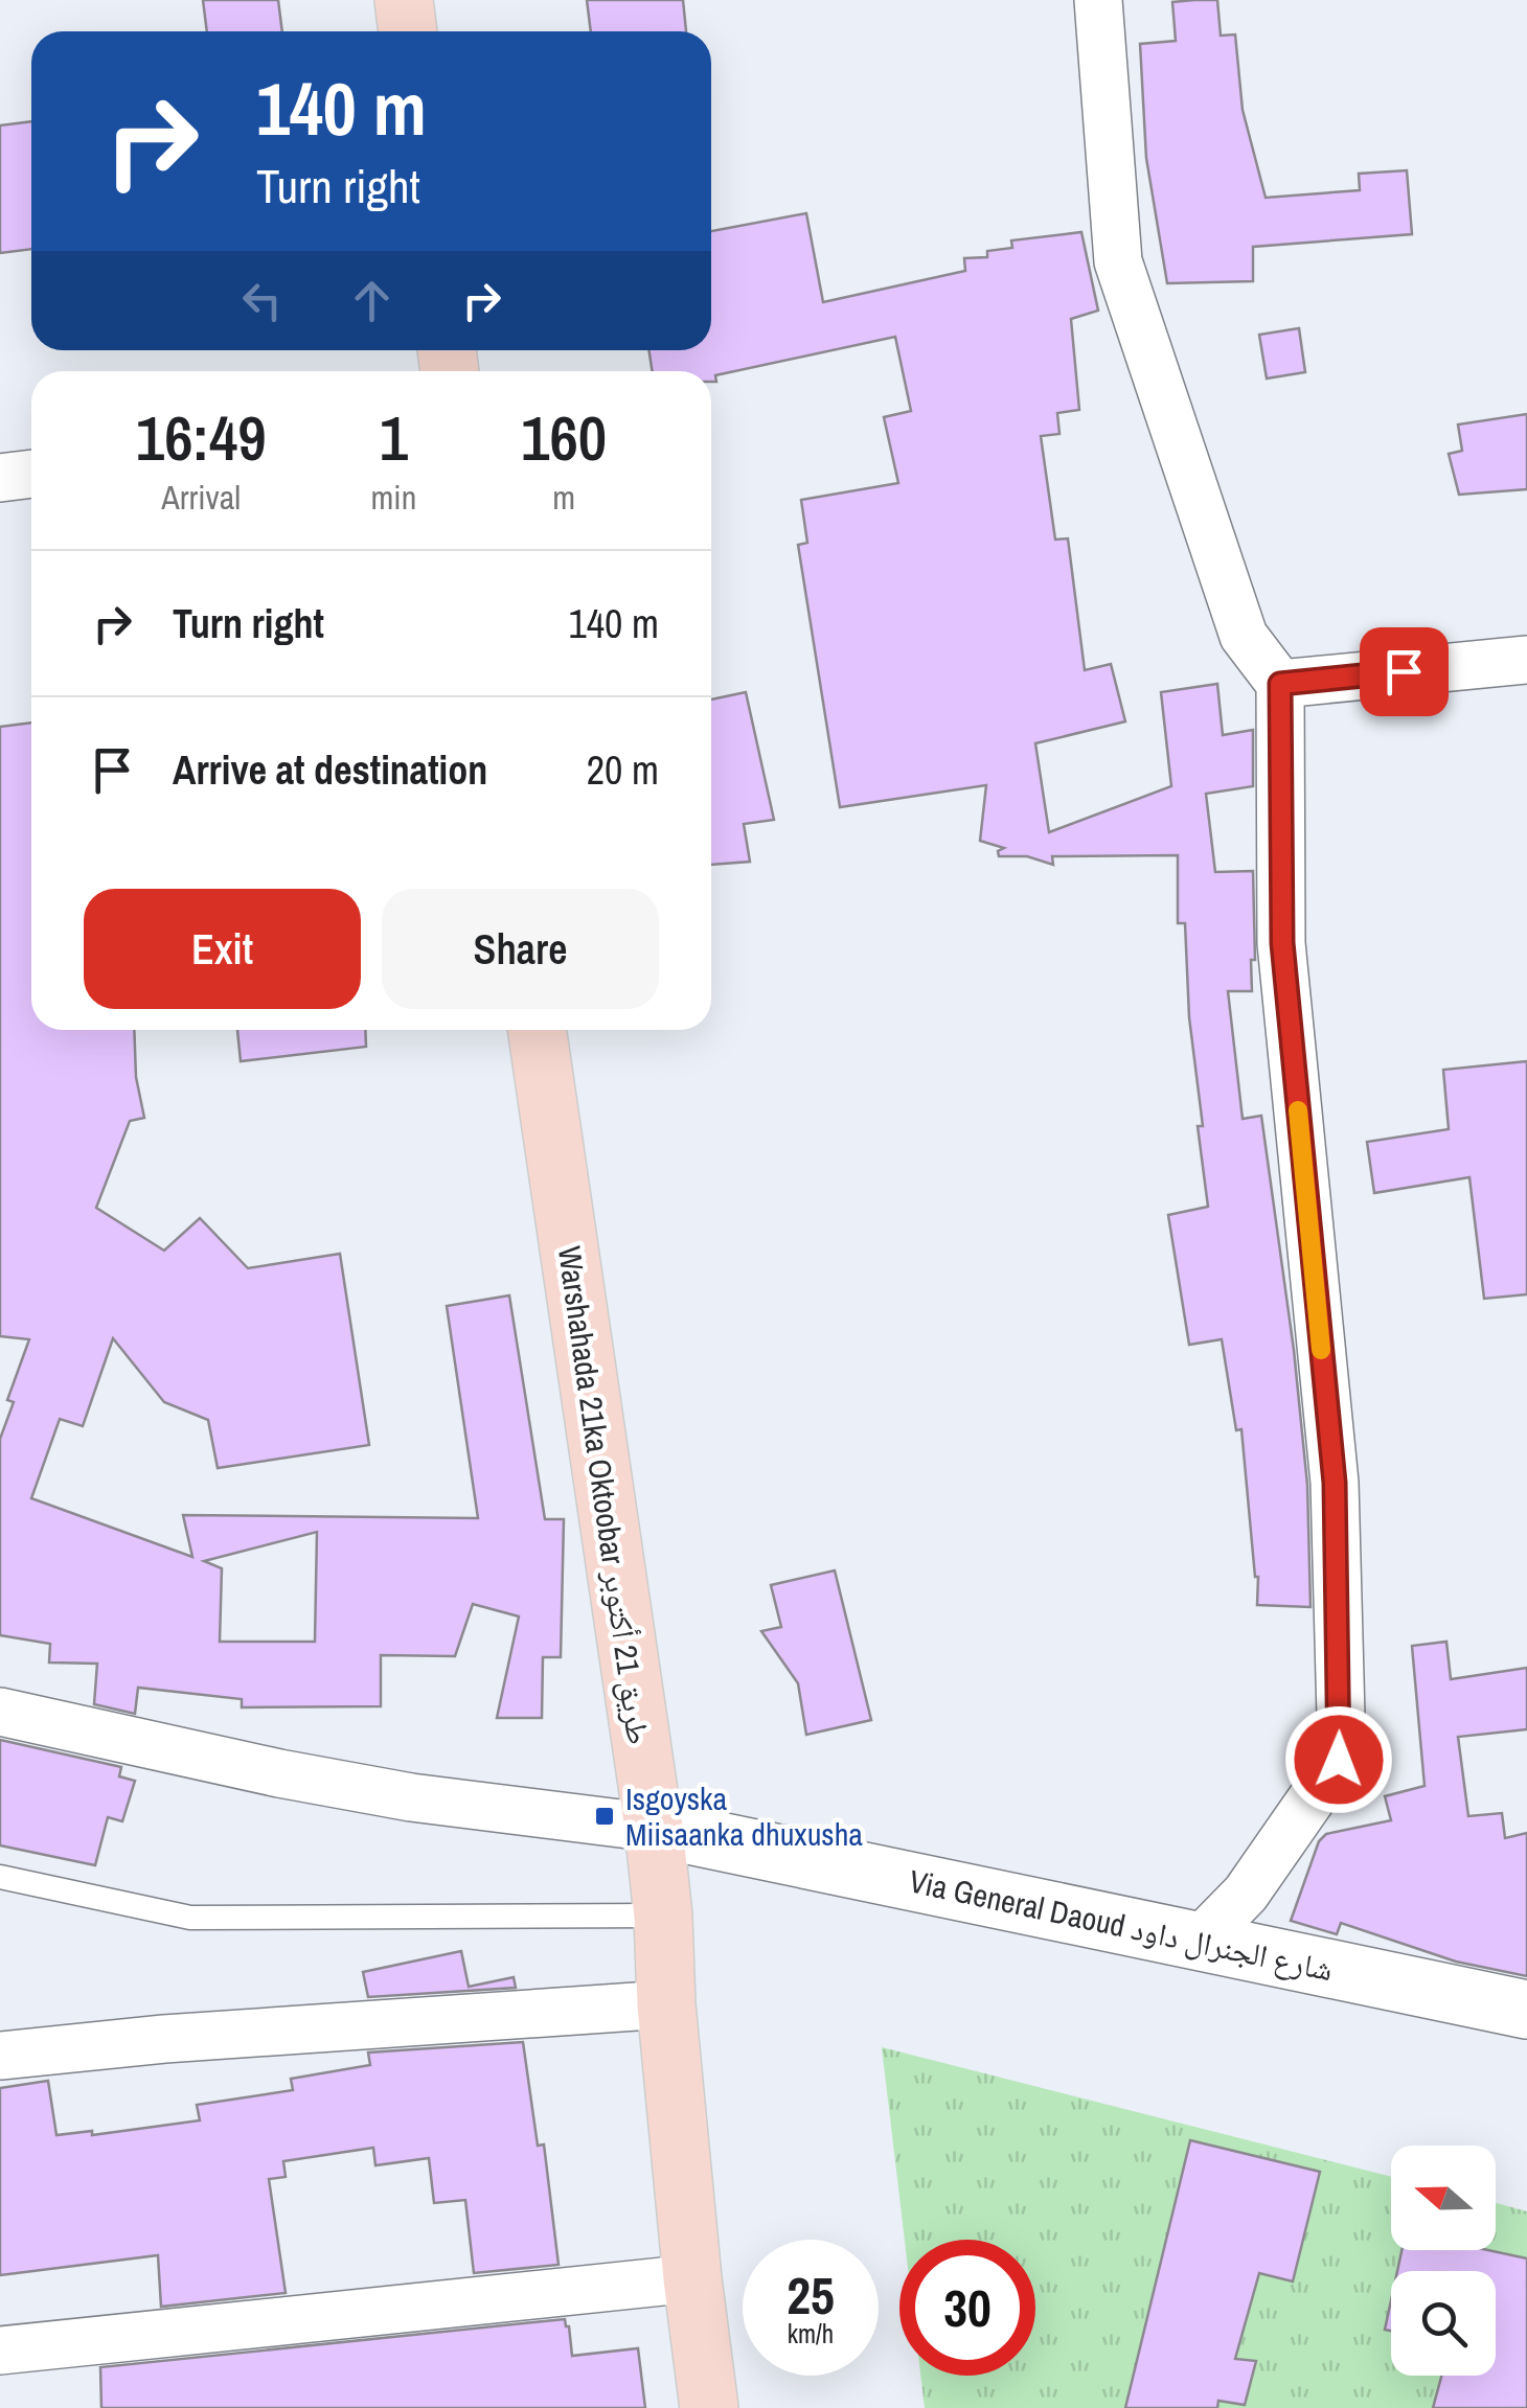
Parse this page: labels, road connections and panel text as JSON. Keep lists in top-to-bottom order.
{
  "streets": {
    "main road": ["Warshahada 21ka Oktoobar طريق 21 أكتوبر", "Via General Daoud شارع الجنرال داود"]
  },
  "crossings": [
    ["Warshahada 21ka Oktoobar طريق 21 أكتوبر", "Via General Daoud شارع الجنرال داود"]
  ],
  "places": {
    "transit": ["Isgoyska Miisaanka dhuxusha"]
  },
  "north": "left",
  "page": {
    "turn": ["140 m", "Turn right"],
    "eta": [
      "16:49",
      "Arrival",
      "1",
      "min",
      "160",
      "m"
    ],
    "list": [
      {
        "name": "Turn right",
        "value": "140 m"
      },
      {
        "name": "Arrive at destination",
        "value": "20 m"
      }
    ],
    "buttons": ["Exit", "Share"],
    "speed": "25 km/h",
    "limit": "30"
  }
}
